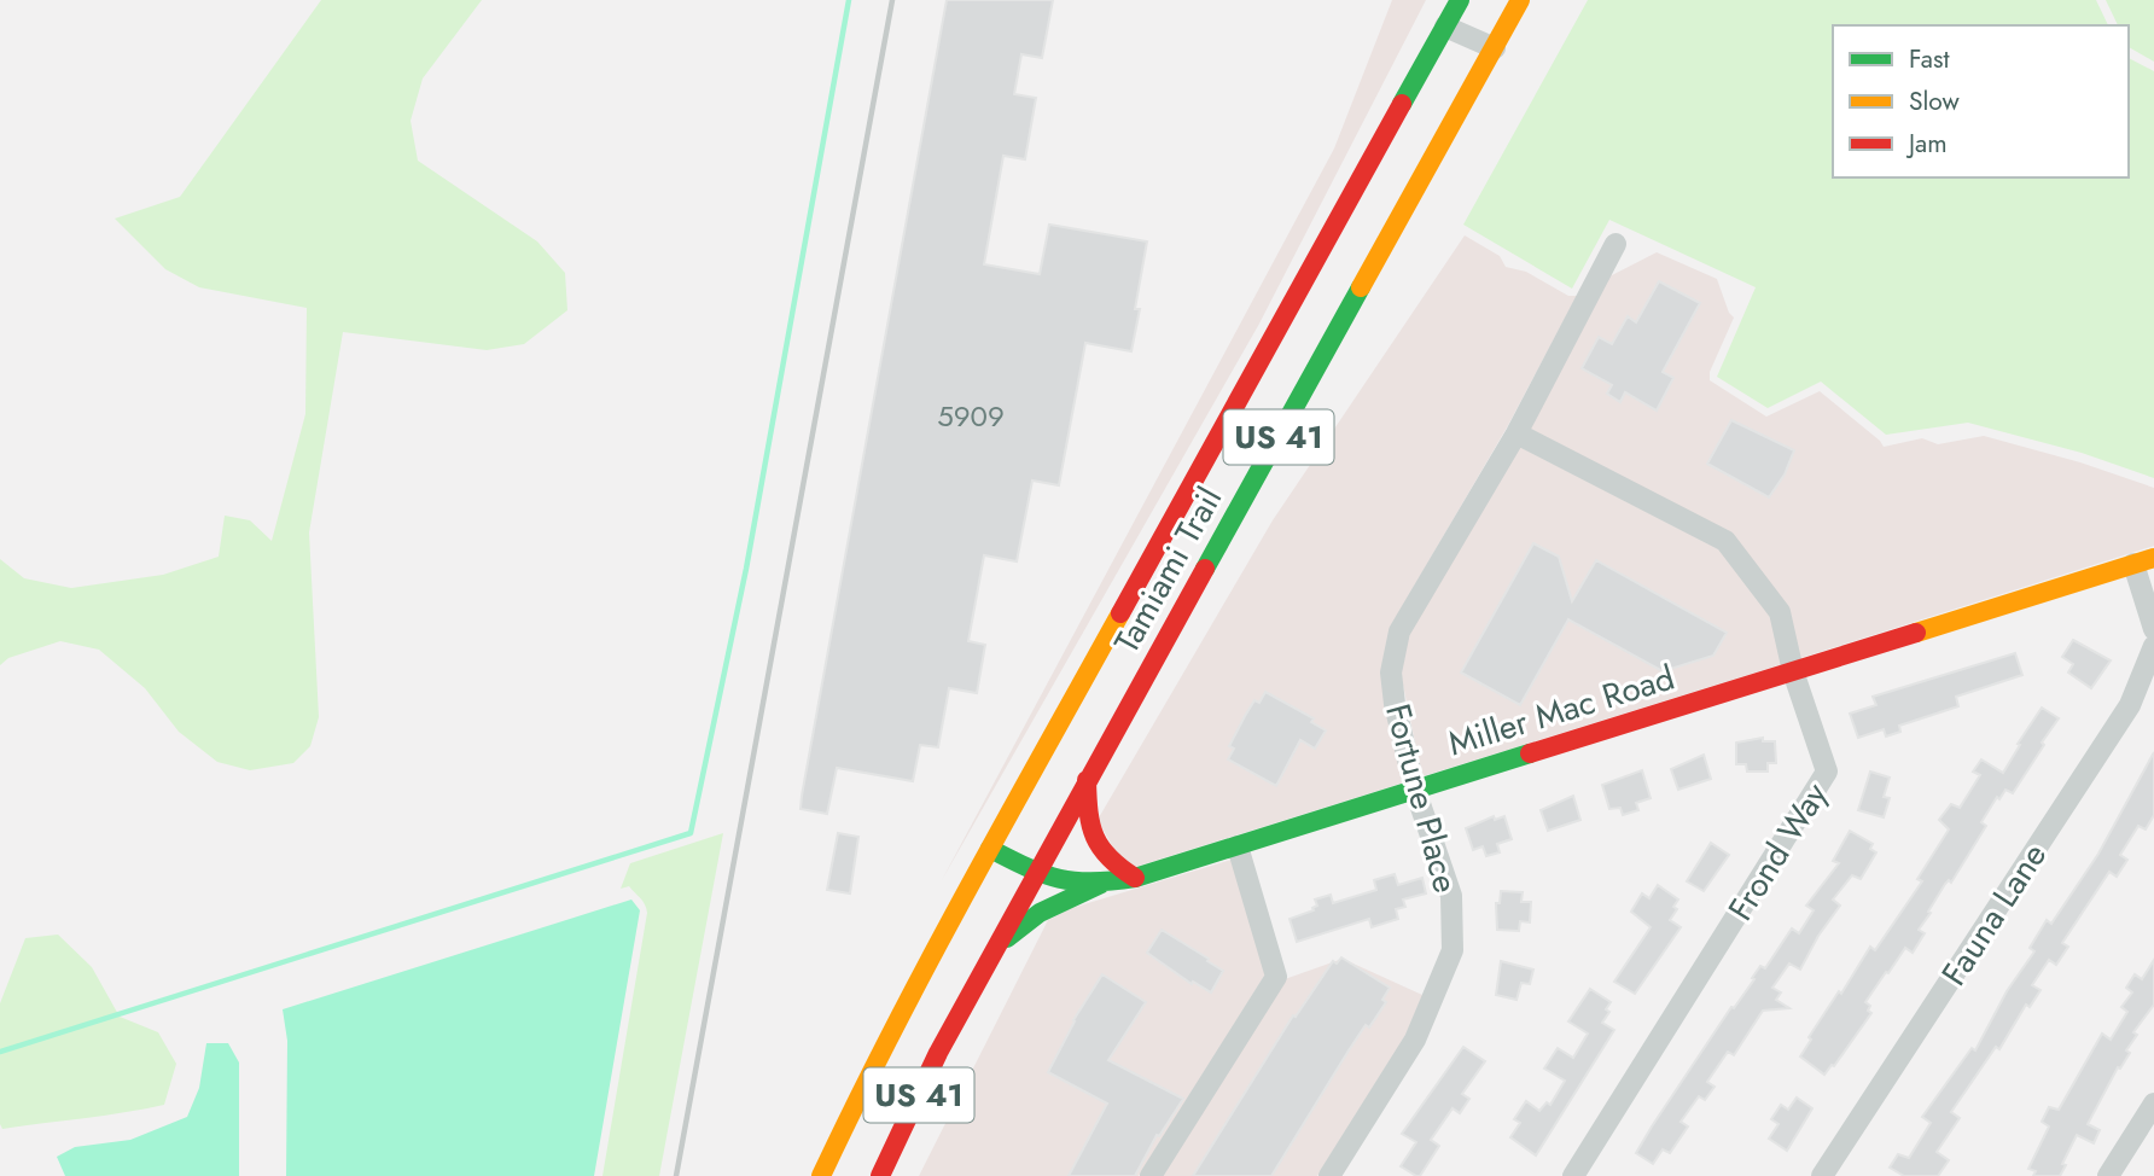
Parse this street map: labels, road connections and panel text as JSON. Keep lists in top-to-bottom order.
{
  "streets": {
    "main road": ["US 41", "Tamiami Trail", "Miller Mac Road"],
    "street": ["Fortune Place", "Frond Way", "Fauna Lane"]
  },
  "crossings": [
    ["Tamiami Trail", "Miller Mac Road"],
    ["Miller Mac Road", "Fortune Place"],
    ["Miller Mac Road", "Frond Way"],
    ["Fortune Place", "Frond Way"]
  ],
  "house_numbers": ["5909"],
  "legend": ["Fast", "Slow", "Jam"]
}
